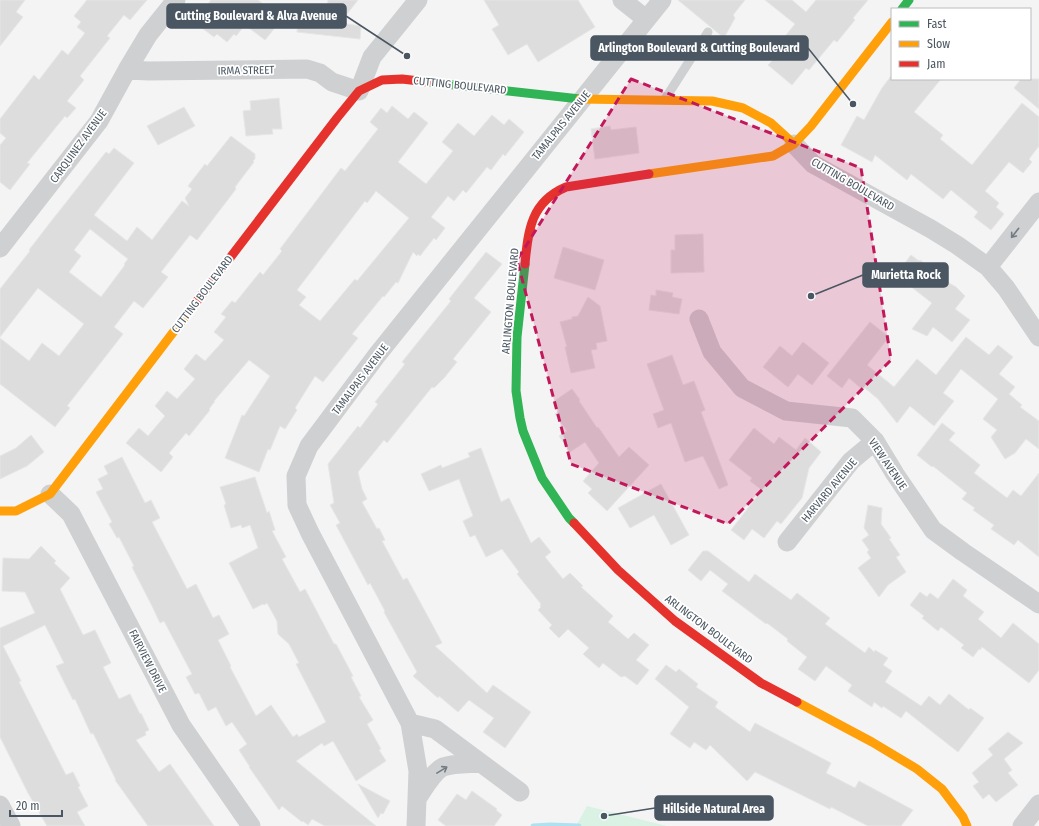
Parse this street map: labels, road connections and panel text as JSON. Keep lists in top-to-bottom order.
{
  "streets": {
    "main road": ["CUTTING BOULEVARD", "ARLINGTON BOULEVARD"],
    "street": [
      "IRMA STREET",
      "TAMALPAIS AVENUE",
      "CARQUINEZ AVENUE",
      "VIEW AVENUE",
      "HARVARD AVENUE",
      "FAIRVIEW DRIVE"
    ]
  },
  "crossings": [
    ["IRMA STREET", "CUTTING BOULEVARD"],
    ["IRMA STREET", "CARQUINEZ AVENUE"],
    ["CUTTING BOULEVARD", "TAMALPAIS AVENUE"],
    ["CUTTING BOULEVARD", "ARLINGTON BOULEVARD"],
    ["CUTTING BOULEVARD", "FAIRVIEW DRIVE"],
    ["VIEW AVENUE", "HARVARD AVENUE"]
  ],
  "places": [
    "Cutting Boulevard & Alva Avenue",
    "Arlington Boulevard & Cutting Boulevard",
    "Murietta Rock",
    "Hillside Natural Area"
  ],
  "legend": ["Fast", "Slow", "Jam"],
  "scale_bar": "20 m"
}
